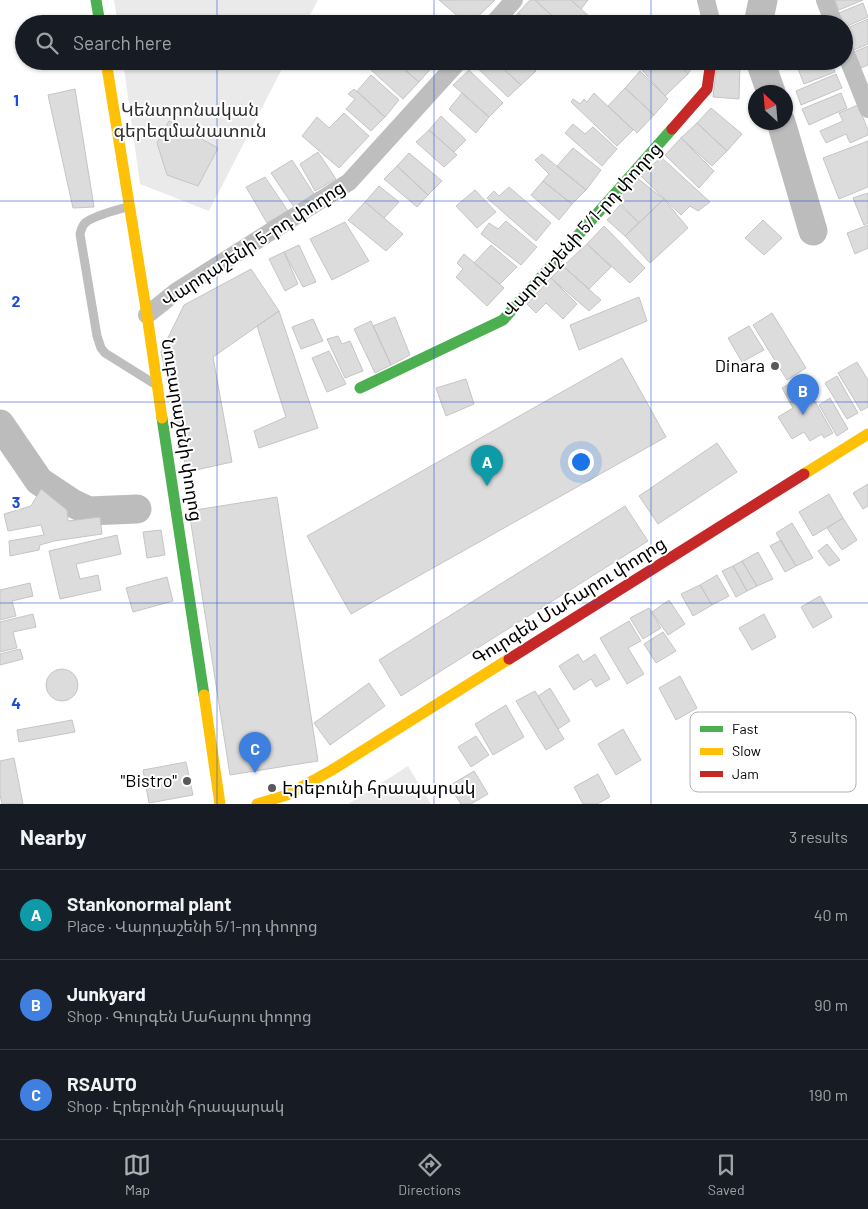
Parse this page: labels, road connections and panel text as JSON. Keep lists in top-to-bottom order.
{
  "streets": {
    "main road": ["Վարդաշենի 5/1-րդ փողոց", "Նուբարաշենի փողոց", "Գուրգեն Մահարու փողոց"],
    "street": ["Վարդաշենի 5-րդ փողոց"]
  },
  "crossings": [
    ["Վարդաշենի 5-րդ փողոց", "Նուբարաշենի փողոց"]
  ],
  "parks": ["Կենտրոնական գերեզմանատուն"],
  "places": ["Dinara", "\"Bistro\"", "Էրեբունի հրապարակ"],
  "legend": ["Fast", "Slow", "Jam"],
  "north": "top left",
  "page": {
    "search": "Search here",
    "pins": ["B", "A", "C"],
    "heading": ["Nearby", "3 results"],
    "list": [
      {
        "mark": "A",
        "name": "Stankonormal plant",
        "note": "Place · Վարդաշենի 5/1-րդ փողոց",
        "value": "40 m"
      },
      {
        "mark": "B",
        "name": "Junkyard",
        "note": "Shop · Գուրգեն Մահարու փողոց",
        "value": "90 m"
      },
      {
        "mark": "C",
        "name": "RSAUTO",
        "note": "Shop · Էրեբունի հրապարակ",
        "value": "190 m"
      }
    ],
    "nav": ["Map", "Directions", "Saved"]
  },
  "grid": {
    "rows": [
      "1",
      "2",
      "3",
      "4"
    ]
  }
}
